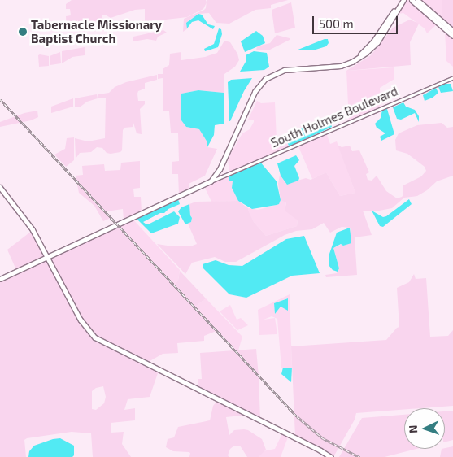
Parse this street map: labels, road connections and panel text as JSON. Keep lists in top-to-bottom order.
{
  "streets": {
    "main road": ["South Holmes Boulevard"]
  },
  "places": ["Tabernacle Missionary Baptist Church"],
  "scale_bar": "500 m",
  "north": "left"
}
